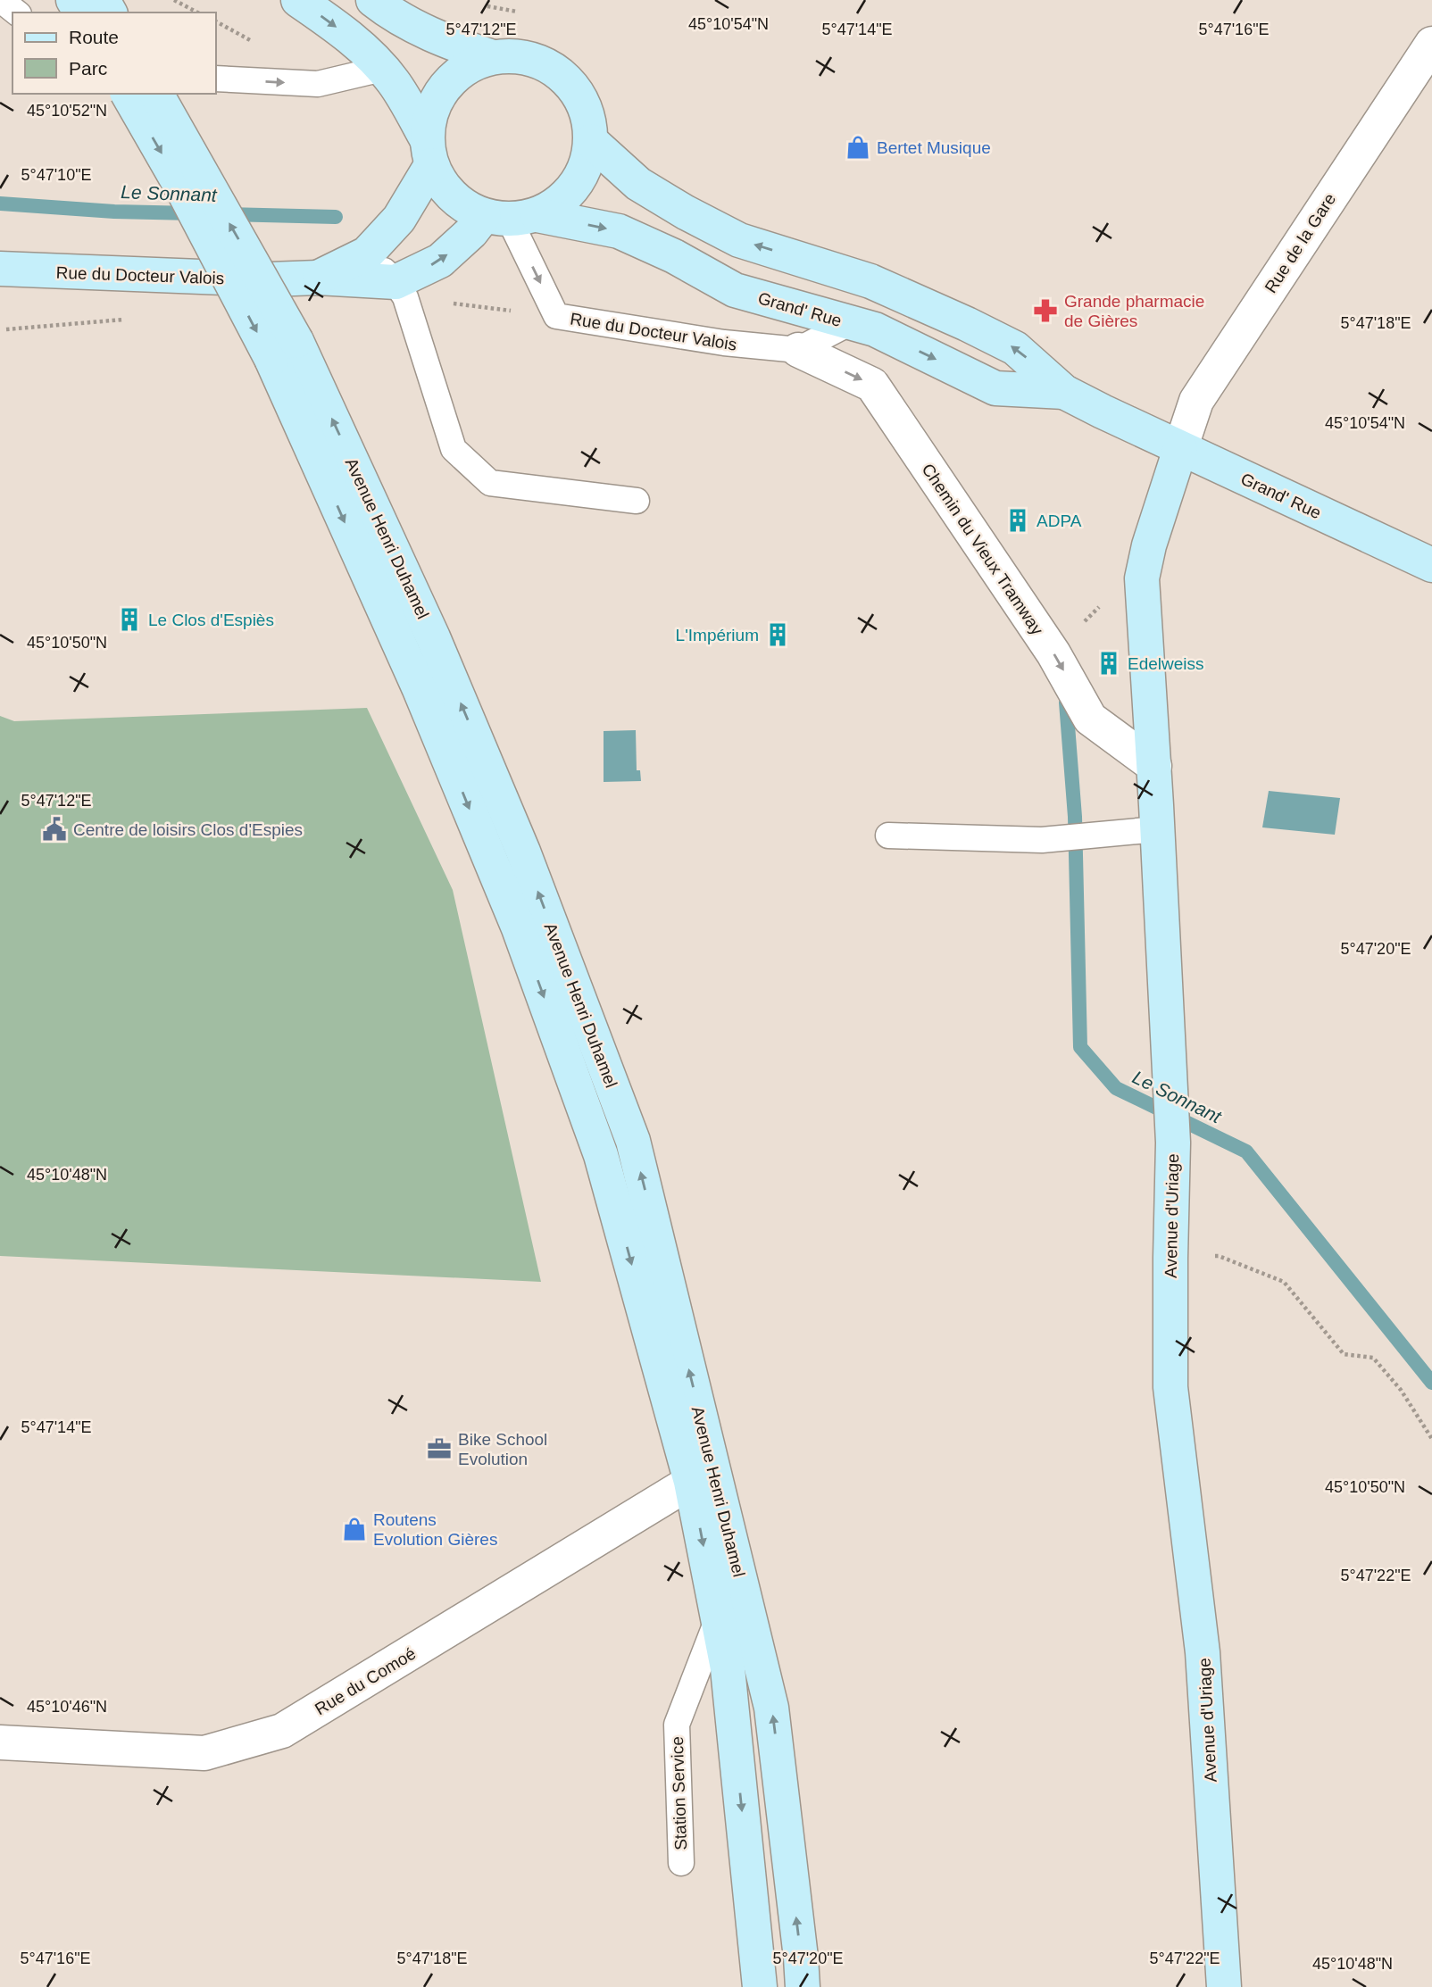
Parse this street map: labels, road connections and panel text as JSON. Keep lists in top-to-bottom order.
{
  "streets": {
    "main road": [
      "Rue du Docteur Valois",
      "Grand' Rue",
      "Avenue Henri Duhamel",
      "Avenue d'Uriage"
    ],
    "street": ["Rue de la Gare", "Chemin du Vieux Tramway", "Rue du Comoé"],
    "lane": ["Station Service"]
  },
  "crossings": [
    ["Rue de la Gare", "Grand' Rue"],
    ["Rue de la Gare", "Avenue d'Uriage"],
    ["Rue du Docteur Valois", "Grand' Rue"],
    ["Rue du Docteur Valois", "Chemin du Vieux Tramway"],
    ["Grand' Rue", "Avenue d'Uriage"],
    ["Avenue Henri Duhamel", "Rue du Comoé"],
    ["Avenue Henri Duhamel", "Station Service"],
    ["Chemin du Vieux Tramway", "Avenue d'Uriage"]
  ],
  "one_way": ["Rue du Docteur Valois", "Chemin du Vieux Tramway"],
  "water": ["Le Sonnant"],
  "places": {
    "shop": ["Bertet Musique", "Routens Evolution Gières"],
    "pharmacy": ["Grande pharmacie de Gières"],
    "building": [
      "ADPA",
      "Le Clos d'Espiès",
      "L'Impérium",
      "Edelweiss"
    ],
    "public building": ["Centre de loisirs Clos d'Espies"],
    "office": ["Bike School Evolution"]
  },
  "legend": ["Route", "Parc"],
  "coordinates": [
    "45°10'54\"N",
    "5°47'12\"E",
    "5°47'14\"E",
    "5°47'16\"E",
    "45°10'52\"N",
    "5°47'10\"E",
    "5°47'18\"E",
    "45°10'50\"N",
    "5°47'20\"E",
    "45°10'48\"N",
    "5°47'22\"E",
    "45°10'46\"N"
  ]
}
